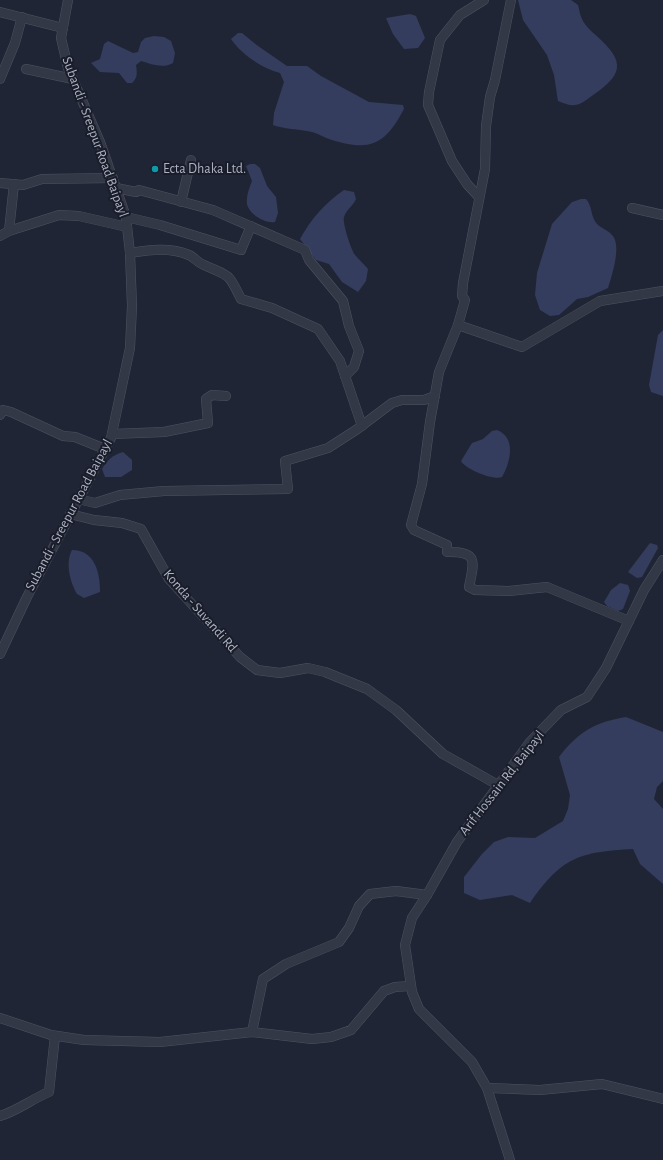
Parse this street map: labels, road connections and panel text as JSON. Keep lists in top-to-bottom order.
{
  "streets": {
    "street": ["Subandi - Sreepur Road Baipayl", "Konda - Suvandi Rd", "Arif Hossain Rd, Baipayl"]
  },
  "crossings": [
    ["Subandi - Sreepur Road Baipayl", "Konda - Suvandi Rd"],
    ["Konda - Suvandi Rd", "Arif Hossain Rd, Baipayl"]
  ],
  "places": ["Ecta Dhaka Ltd."]
}
